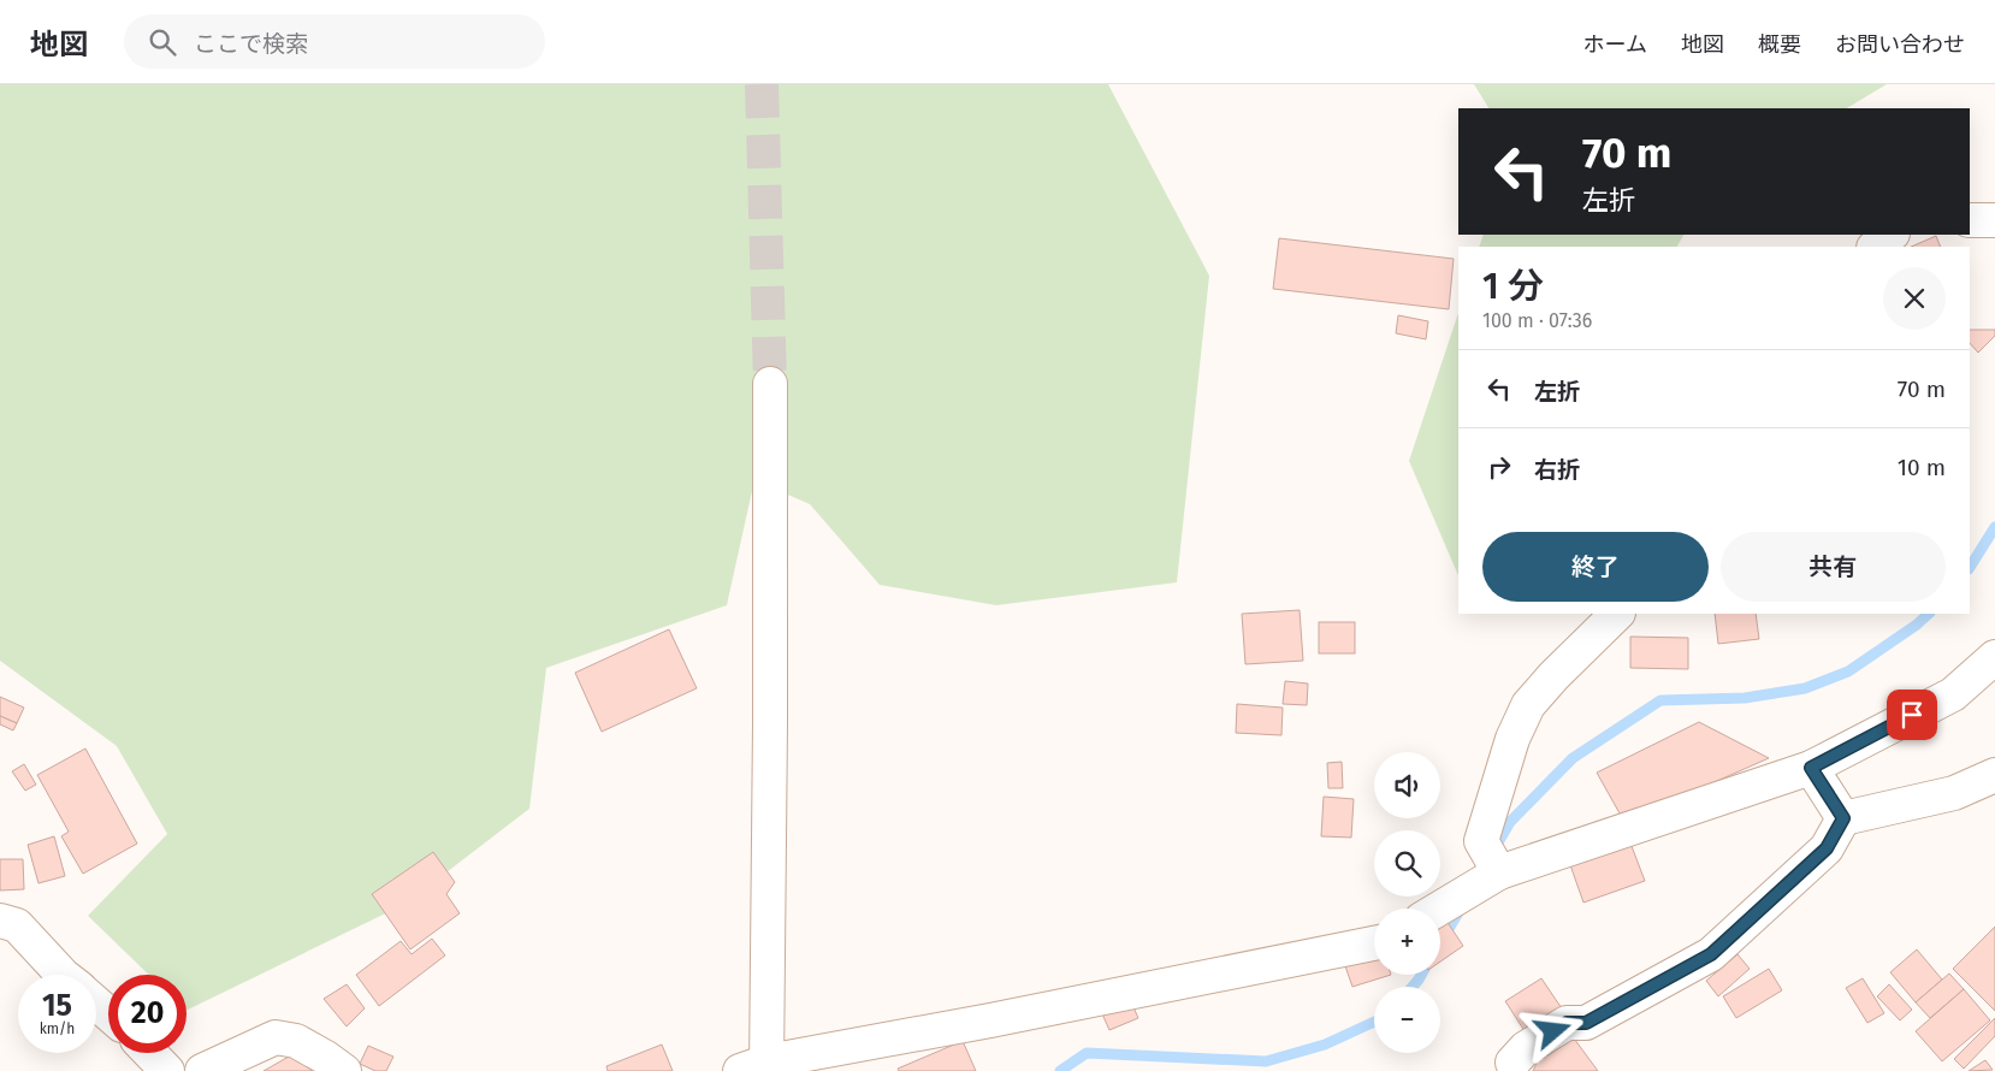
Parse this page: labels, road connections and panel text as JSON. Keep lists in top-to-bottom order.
{
  "page": {
    "header": "地図",
    "search": "ここで検索",
    "nav": [
      "ホーム",
      "地図",
      "概要",
      "お問い合わせ"
    ],
    "turn": ["70 m", "左折"],
    "heading": ["1 分", "100 m · 07:36"],
    "list": [
      {
        "name": "左折",
        "value": "70 m"
      },
      {
        "name": "右折",
        "value": "10 m"
      }
    ],
    "buttons": ["終了", "共有"],
    "map_buttons": ["+", "−"],
    "speed": "15 km/h",
    "limit": "20"
  }
}
